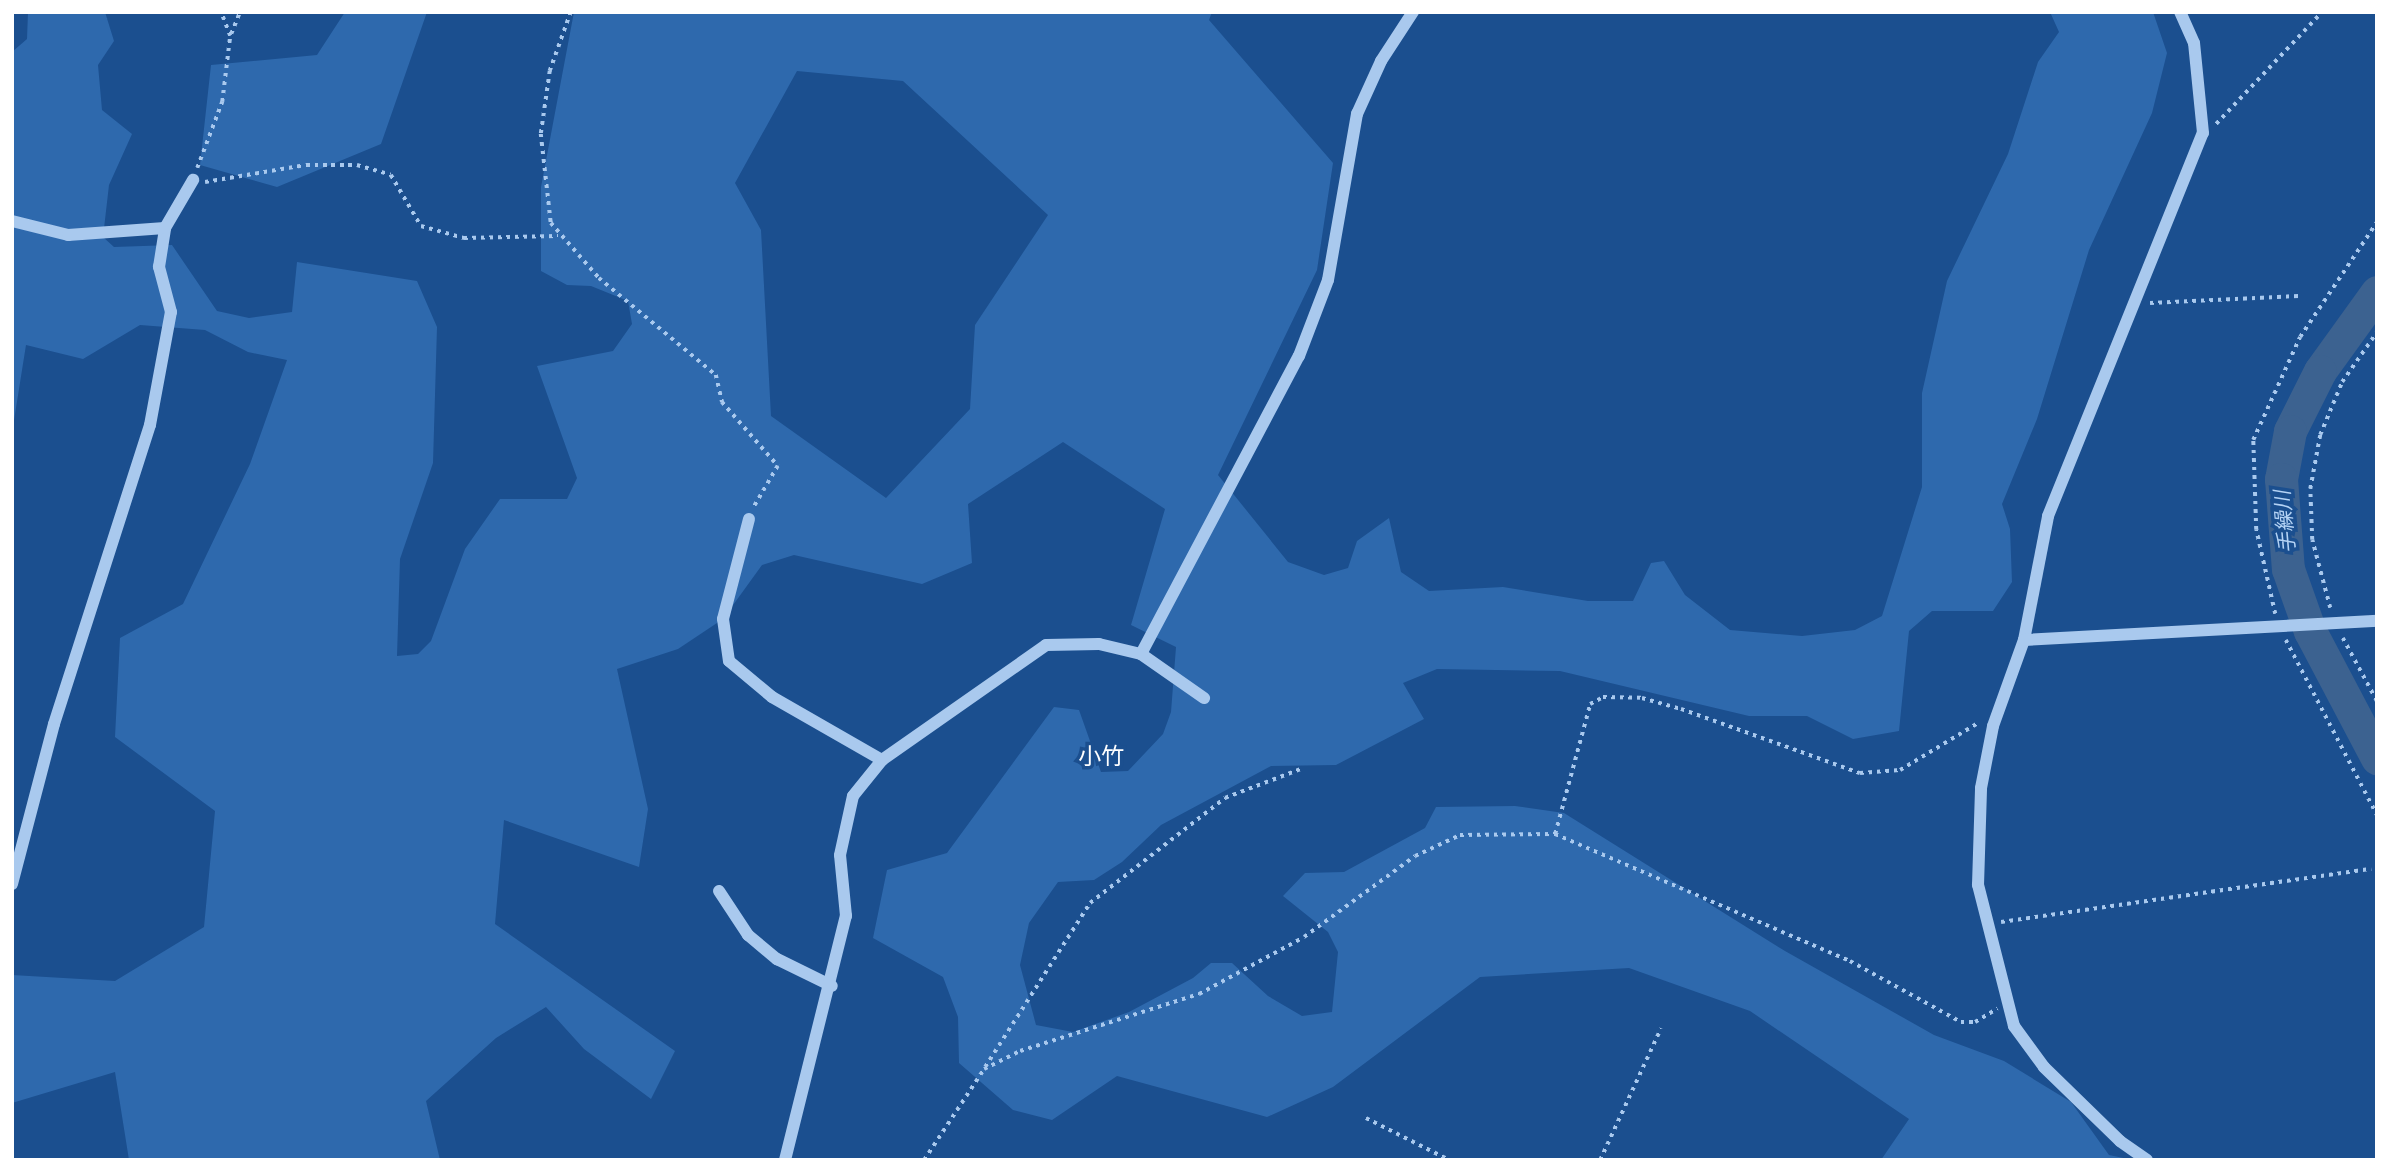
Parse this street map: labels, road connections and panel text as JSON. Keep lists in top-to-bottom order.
{
  "districts": ["小竹"],
  "water": ["手繰川"]
}
